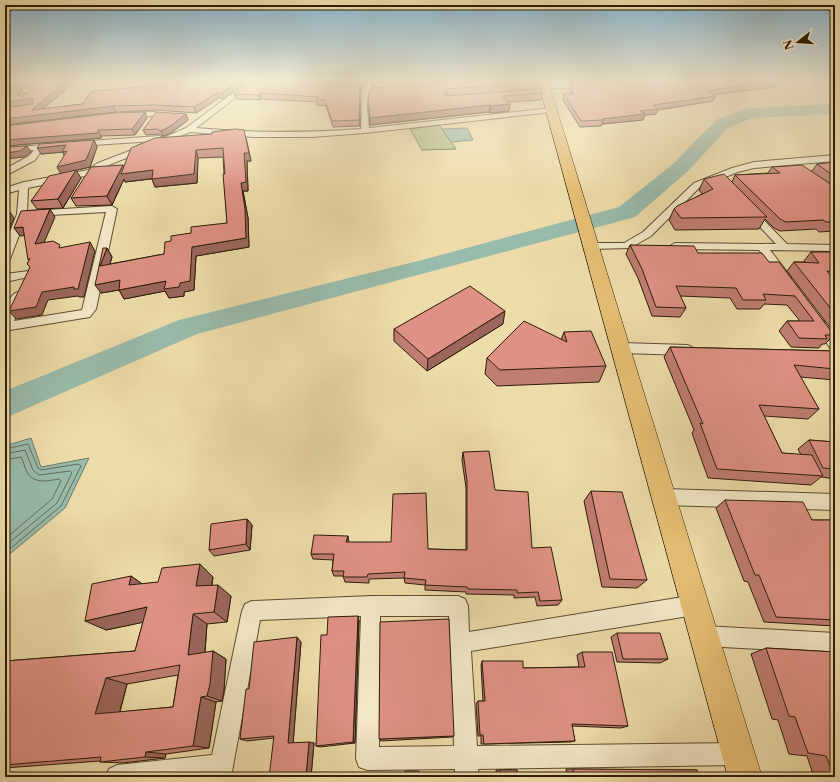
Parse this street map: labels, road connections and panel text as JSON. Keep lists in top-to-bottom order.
{
  "north": "left"
}
